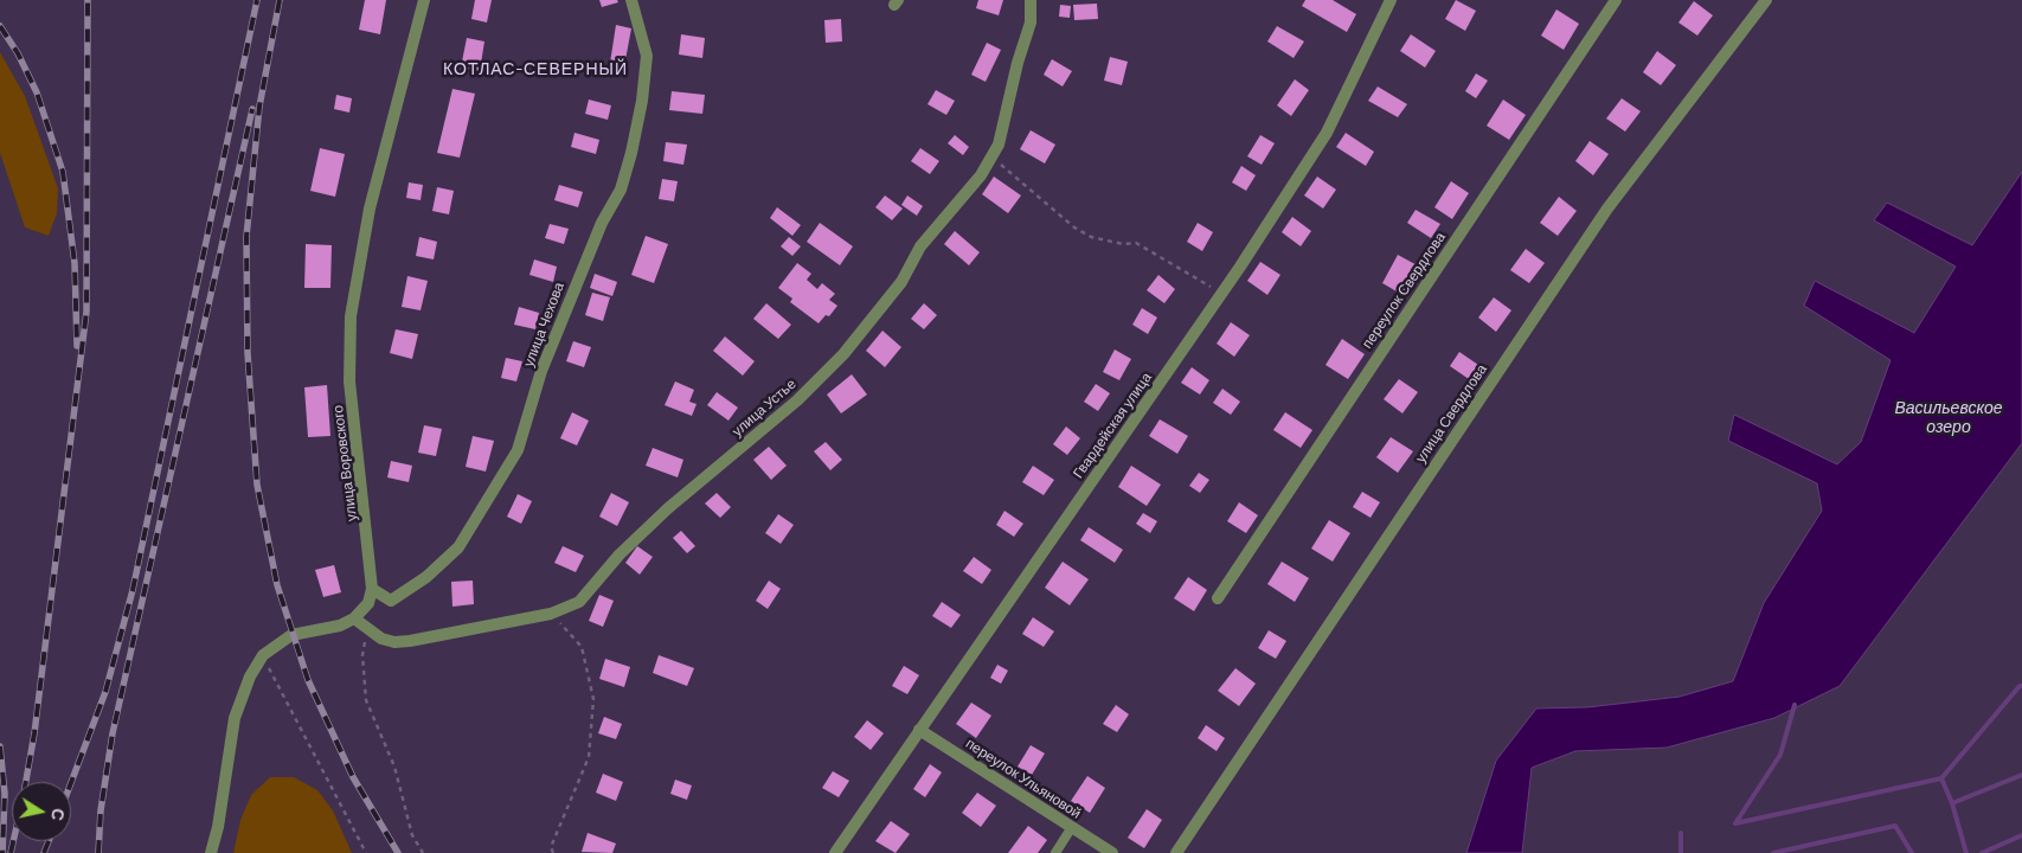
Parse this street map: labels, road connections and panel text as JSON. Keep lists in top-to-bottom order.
{
  "streets": {
    "street": [
      "переулок Свердлова",
      "улица Чехова",
      "улица Устье",
      "улица Свердлова",
      "Гвардейская улица",
      "улица Воровского",
      "переулок Ульяновой"
    ]
  },
  "crossings": [
    ["улица Чехова", "улица Воровского"],
    ["Гвардейская улица", "переулок Ульяновой"]
  ],
  "districts": ["КОТЛАС-СЕВЕРНЫЙ"],
  "water": ["Васильевское озеро"],
  "north": "right"
}
